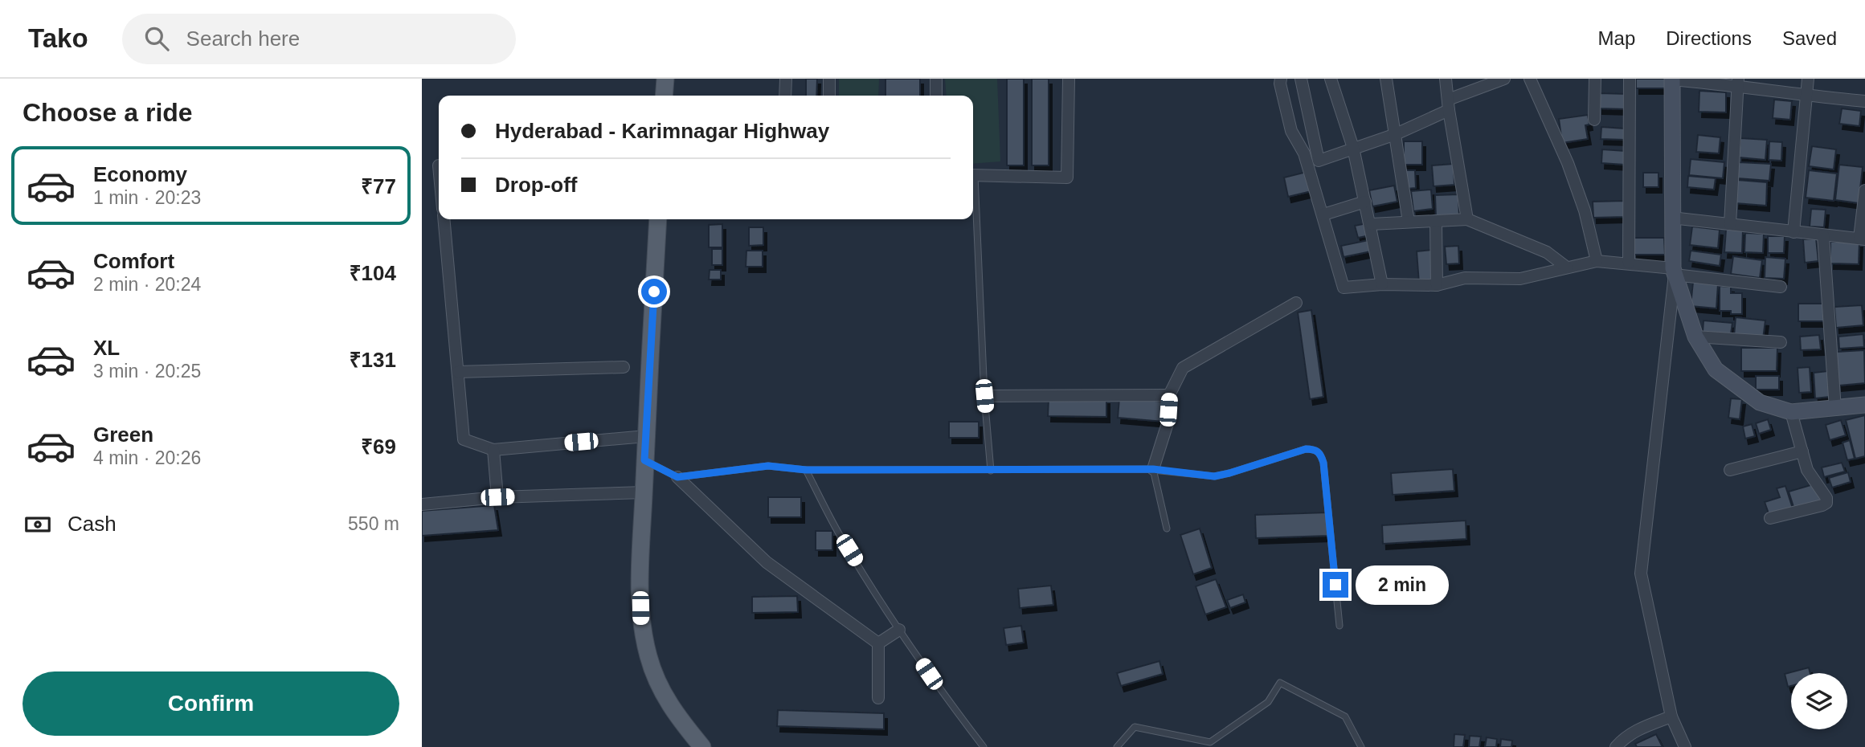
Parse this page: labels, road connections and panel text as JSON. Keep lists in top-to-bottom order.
{
  "page": {
    "header": "Tako",
    "search": "Search here",
    "nav": ["Map", "Directions", "Saved"],
    "heading": "Choose a ride",
    "banner": ["Hyderabad - Karimnagar Highway", "Drop-off"],
    "list": [
      {
        "name": "Economy",
        "note": "1 min · 20:23",
        "value": "₹77"
      },
      {
        "name": "Comfort",
        "note": "2 min · 20:24",
        "value": "₹104"
      },
      {
        "name": "XL",
        "note": "3 min · 20:25",
        "value": "₹131"
      },
      {
        "name": "Green",
        "note": "4 min · 20:26",
        "value": "₹69"
      }
    ],
    "pay": ["Cash", "550 m"],
    "bubble": "2 min",
    "buttons": "Confirm"
  }
}
